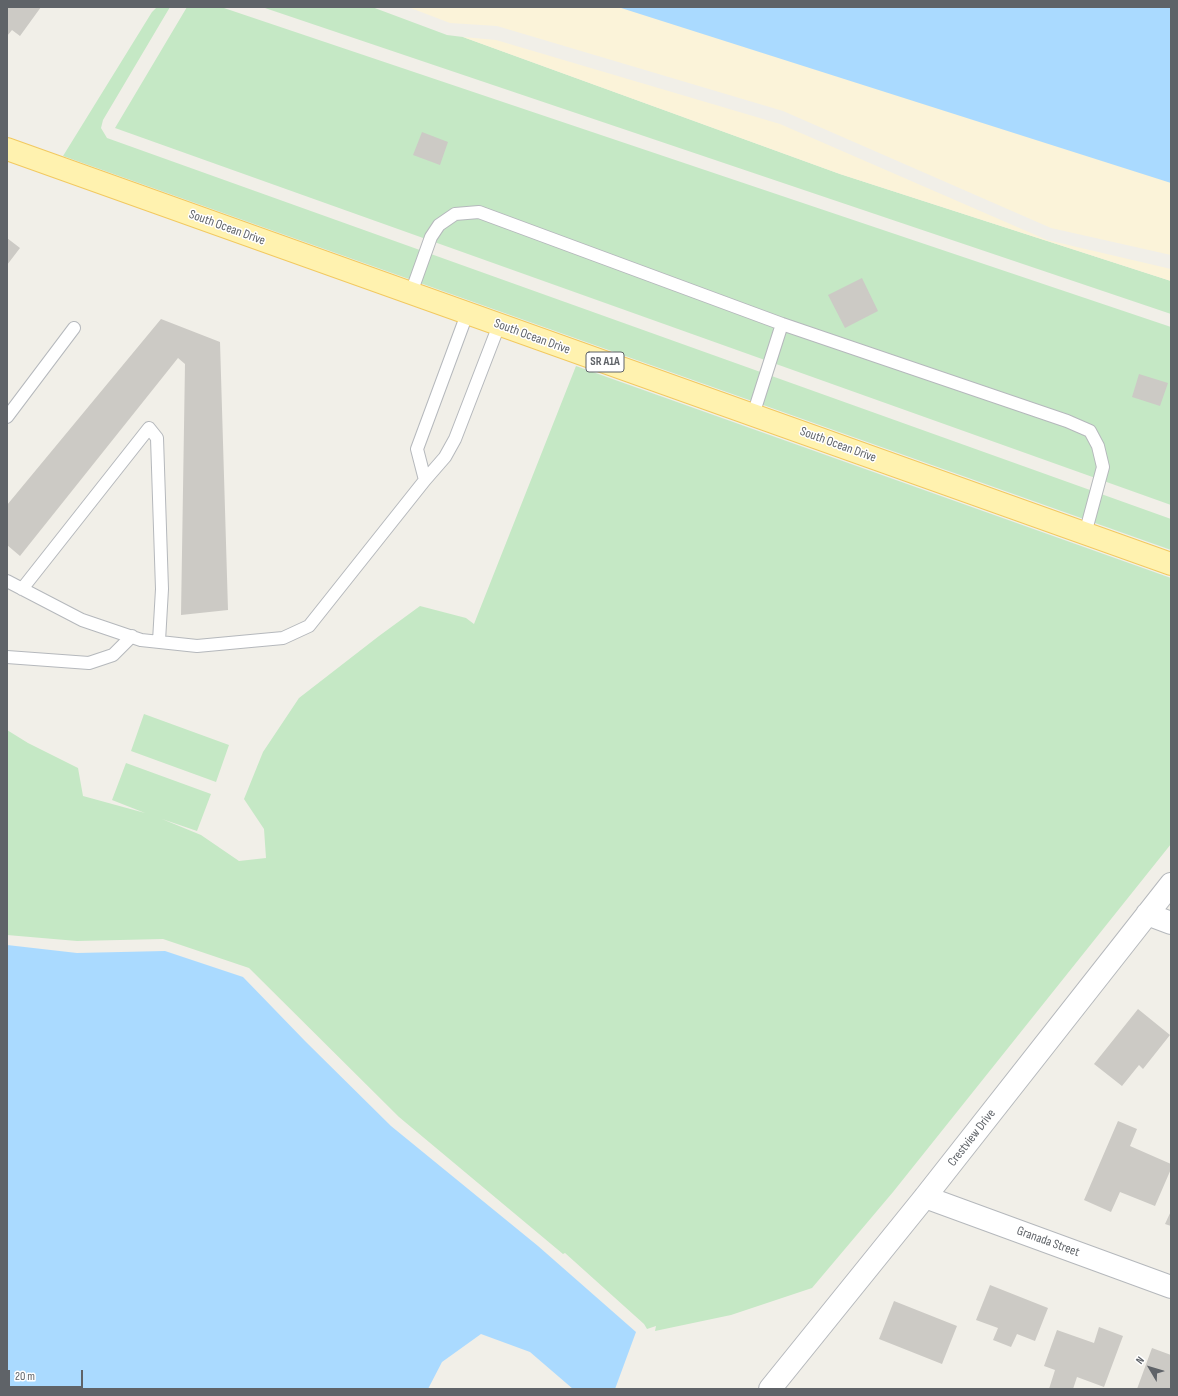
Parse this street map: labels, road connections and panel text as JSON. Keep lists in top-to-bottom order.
{
  "streets": {
    "main road": ["South Ocean Drive", "SR A1A"],
    "street": ["Crestview Drive", "Granada Street"]
  },
  "crossings": [
    ["Crestview Drive", "Granada Street"]
  ],
  "scale_bar": "20 m",
  "north": "top left"
}
